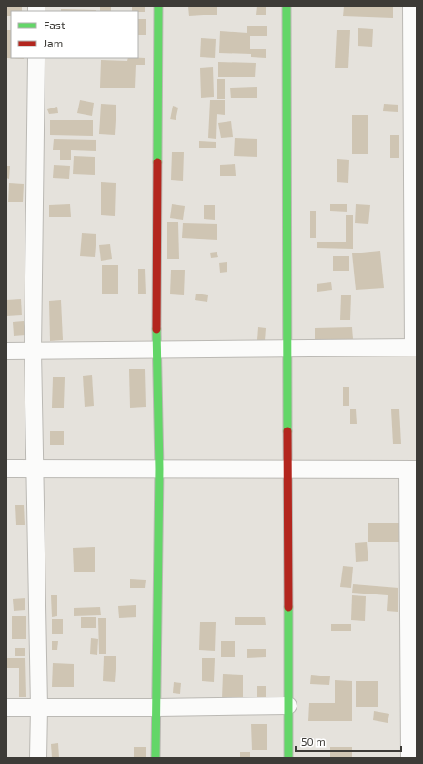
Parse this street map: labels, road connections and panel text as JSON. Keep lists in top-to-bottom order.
{
  "legend": ["Fast", "Jam"],
  "scale_bar": "50 m"
}
